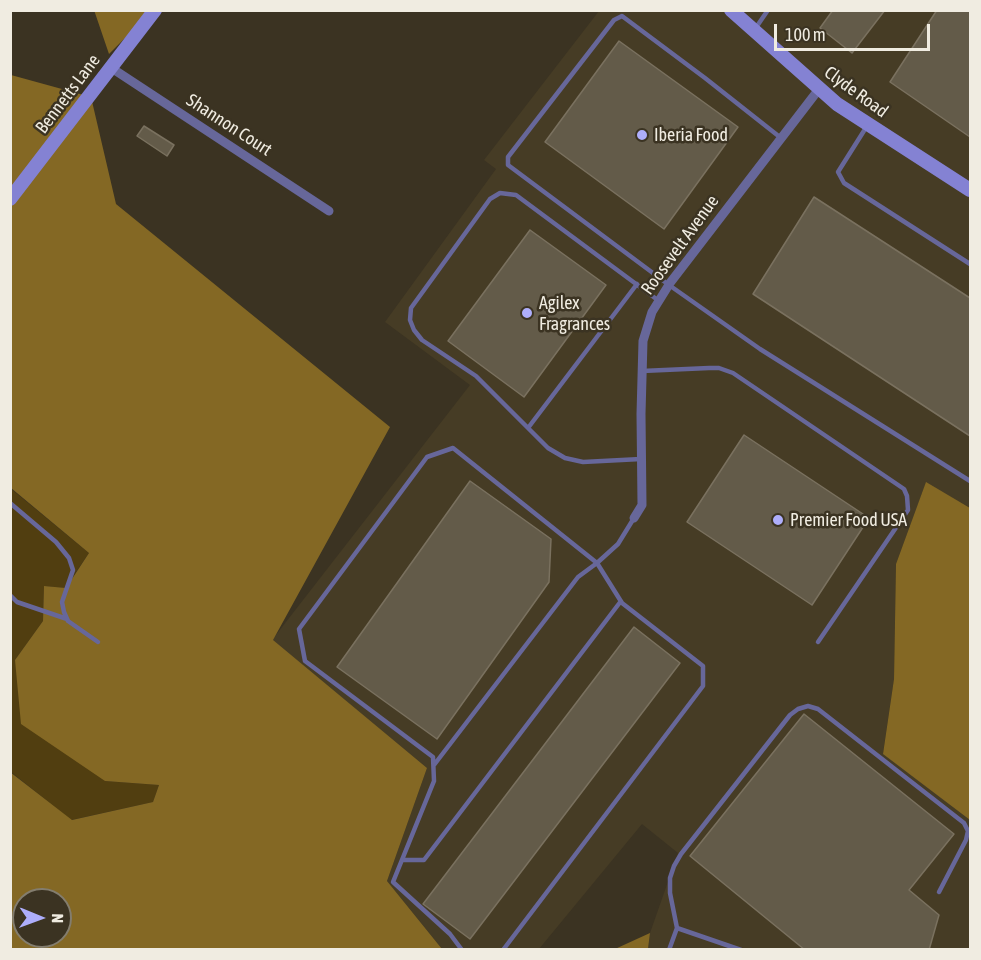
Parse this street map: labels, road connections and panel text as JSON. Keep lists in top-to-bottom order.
{
  "streets": {
    "street": [
      "Clyde Road",
      "Bennetts Lane",
      "Shannon Court",
      "Roosevelt Avenue"
    ]
  },
  "crossings": [
    ["Clyde Road", "Roosevelt Avenue"],
    ["Bennetts Lane", "Shannon Court"]
  ],
  "places": ["Iberia Food", "Agilex Fragrances", "Premier Food USA"],
  "scale_bar": "100 m",
  "north": "right"
}
